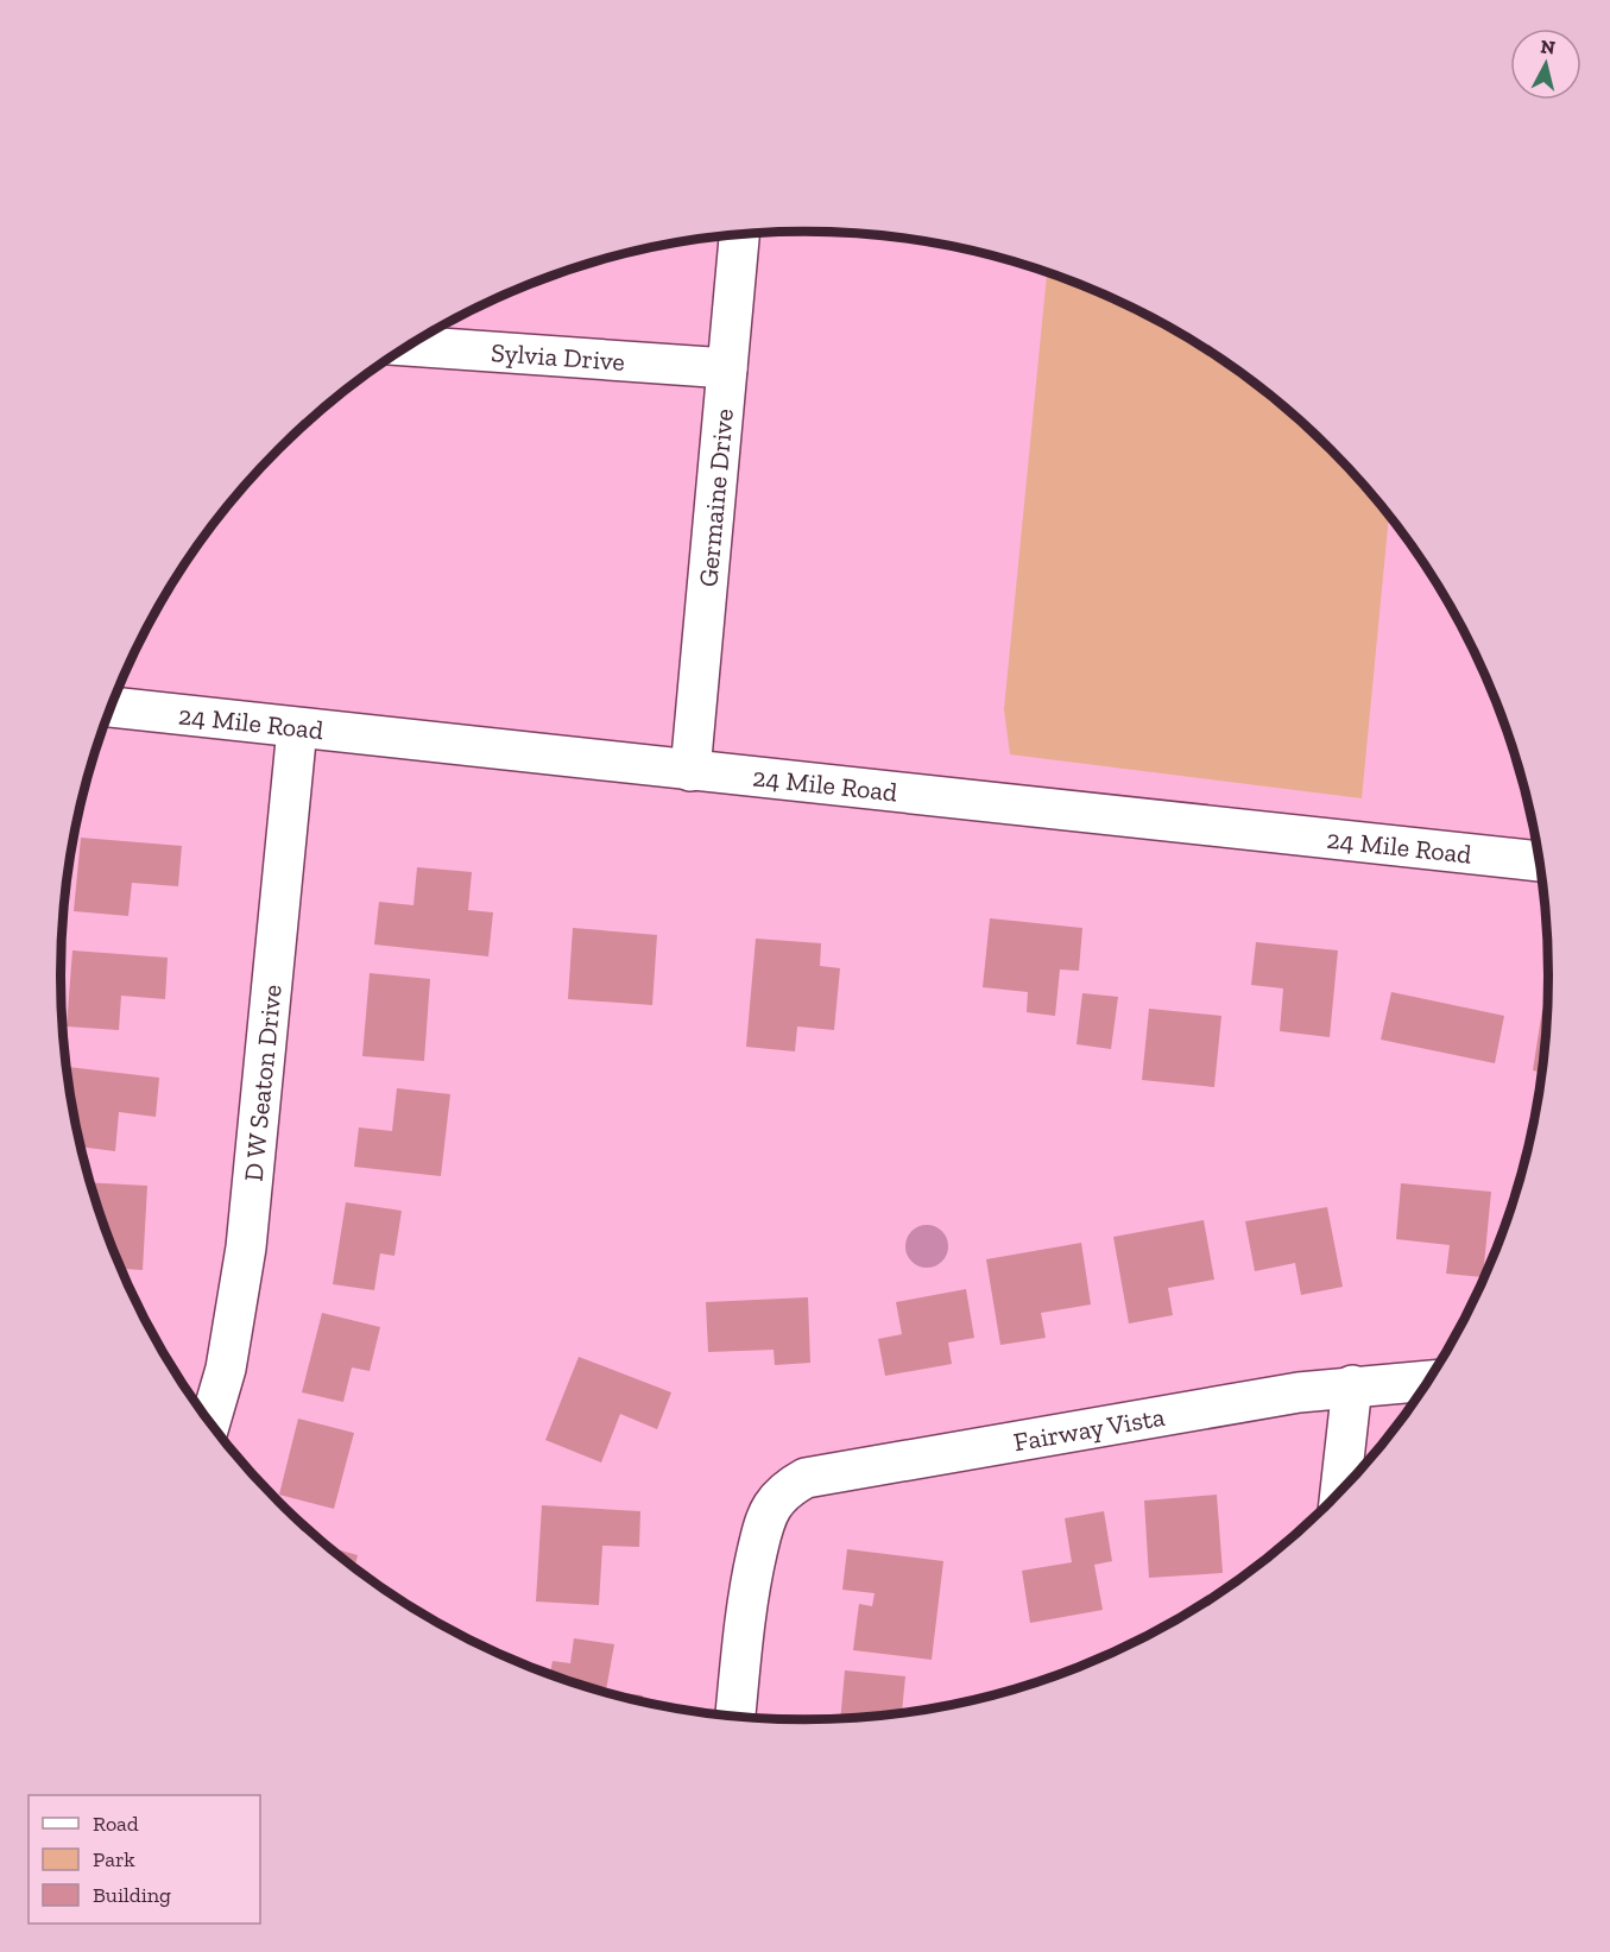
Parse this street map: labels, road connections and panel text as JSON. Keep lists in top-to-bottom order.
{
  "streets": {
    "street": [
      "Sylvia Drive",
      "Germaine Drive",
      "24 Mile Road",
      "D W Seaton Drive",
      "Fairway Vista"
    ]
  },
  "crossings": [
    ["Sylvia Drive", "Germaine Drive"],
    ["Germaine Drive", "24 Mile Road"],
    ["24 Mile Road", "D W Seaton Drive"]
  ],
  "legend": ["Road", "Park", "Building"],
  "north": "top"
}
